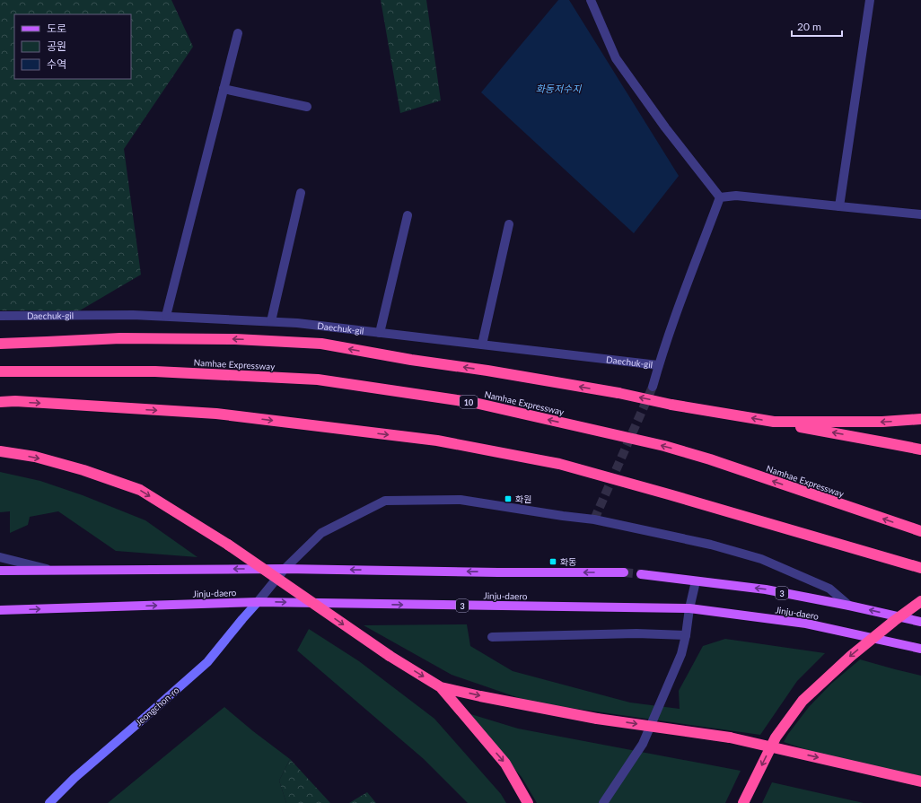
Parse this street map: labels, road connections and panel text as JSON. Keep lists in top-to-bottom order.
{
  "streets": {
    "highway": ["Namhae Expressway", "10"],
    "main road": ["Jinju-daero", "3", "Jeongchon-ro"],
    "street": ["Daechuk-gil"]
  },
  "crossings": [
    ["Jinju-daero", "Jeongchon-ro"]
  ],
  "water": ["화동저수지"],
  "places": {
    "transit": ["화원", "화동"]
  },
  "legend": ["도로", "공원", "수역"],
  "scale_bar": "20 m"
}
